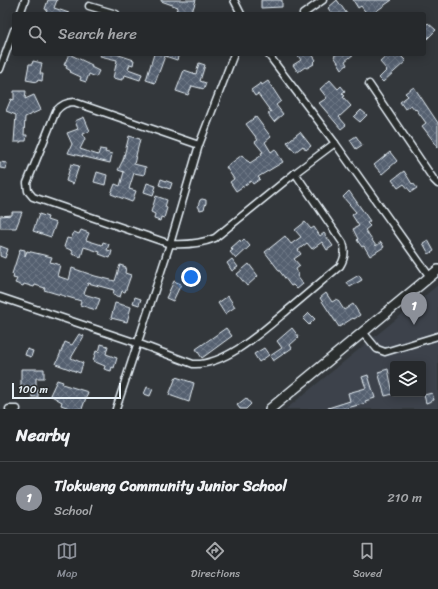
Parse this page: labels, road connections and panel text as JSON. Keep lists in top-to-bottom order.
{
  "scale_bar": "100 m",
  "page": {
    "search": "Search here",
    "pins": "1",
    "scale": "100 m",
    "heading": "Nearby",
    "list": [
      {
        "mark": "1",
        "name": "Tlokweng Community Junior School",
        "note": "School",
        "value": "210 m"
      }
    ],
    "nav": ["Map", "Directions", "Saved"]
  }
}
